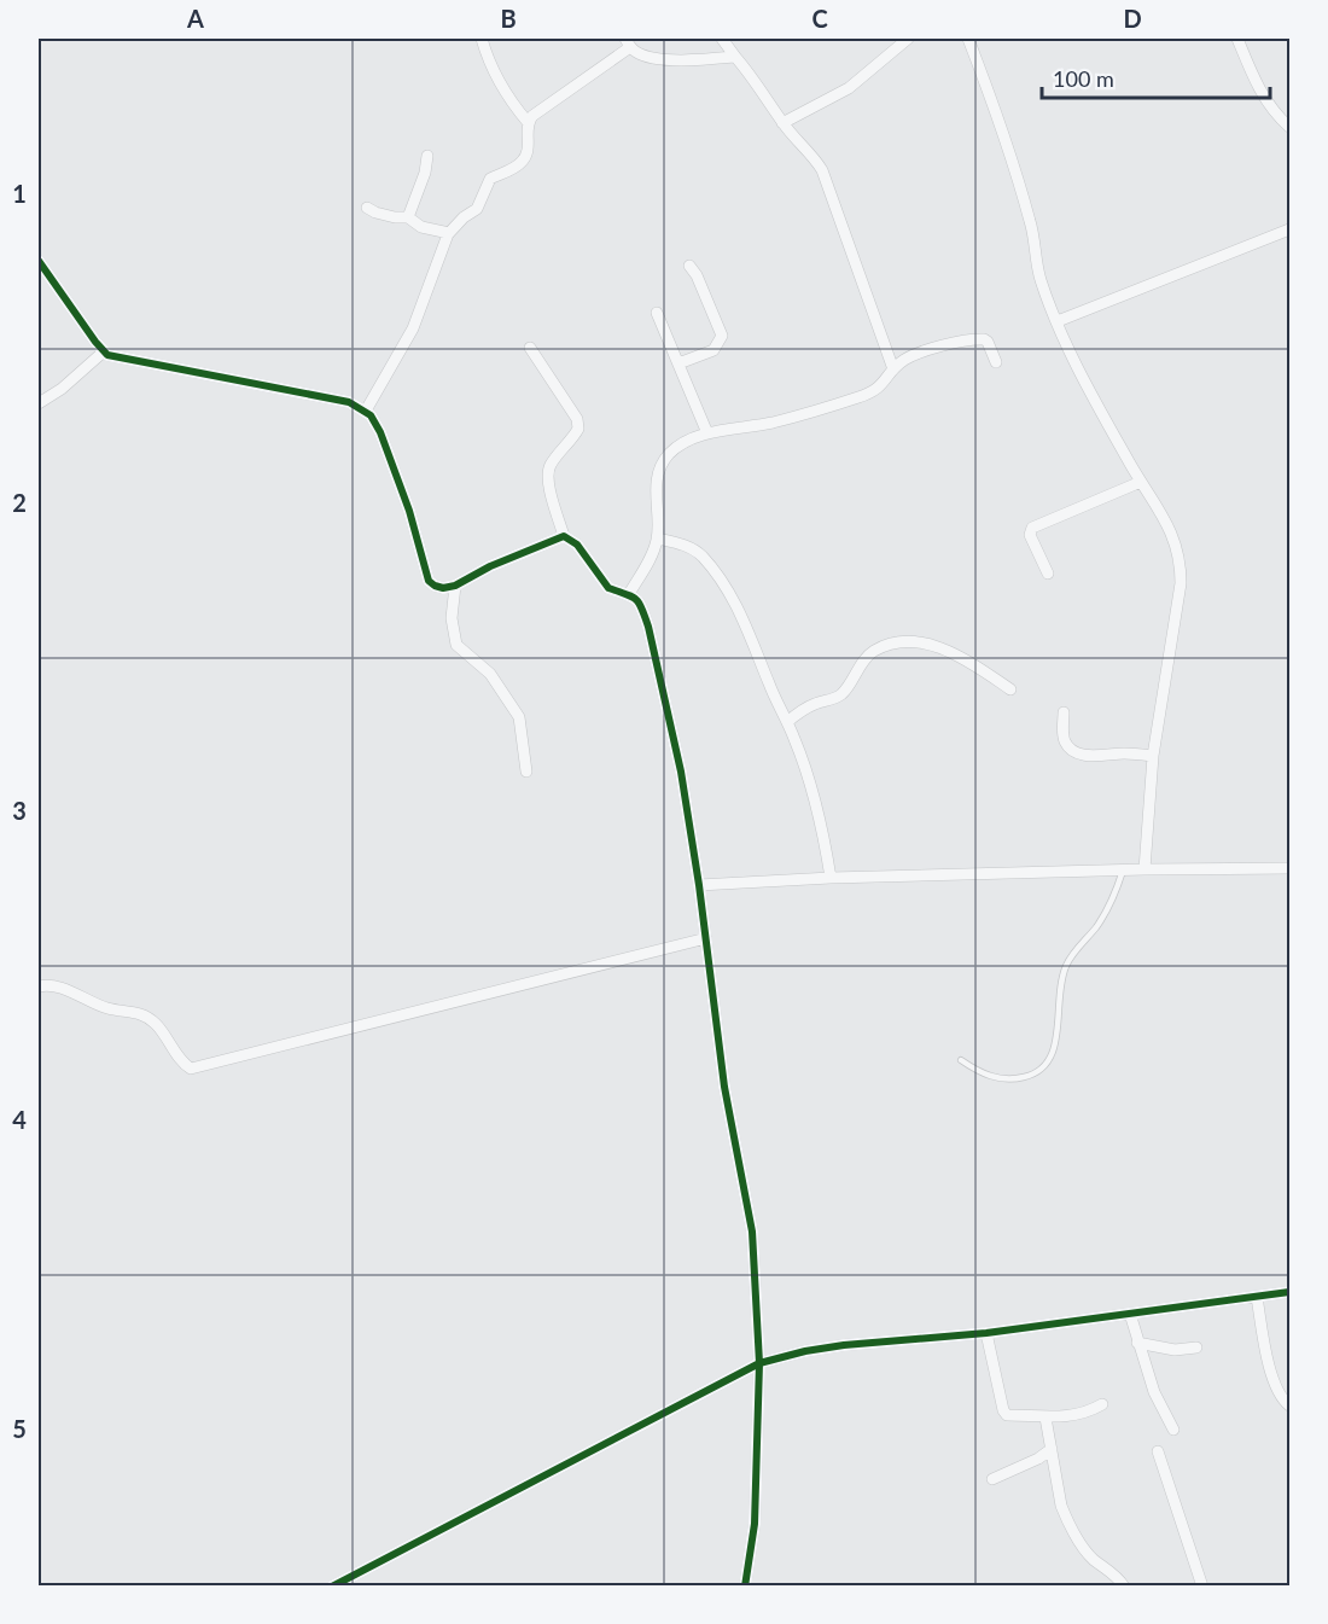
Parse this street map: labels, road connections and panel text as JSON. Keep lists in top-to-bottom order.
{
  "scale_bar": "100 m",
  "grid": {
    "columns": [
      "A",
      "B",
      "C",
      "D"
    ],
    "rows": [
      "1",
      "2",
      "3",
      "4",
      "5"
    ]
  }
}
